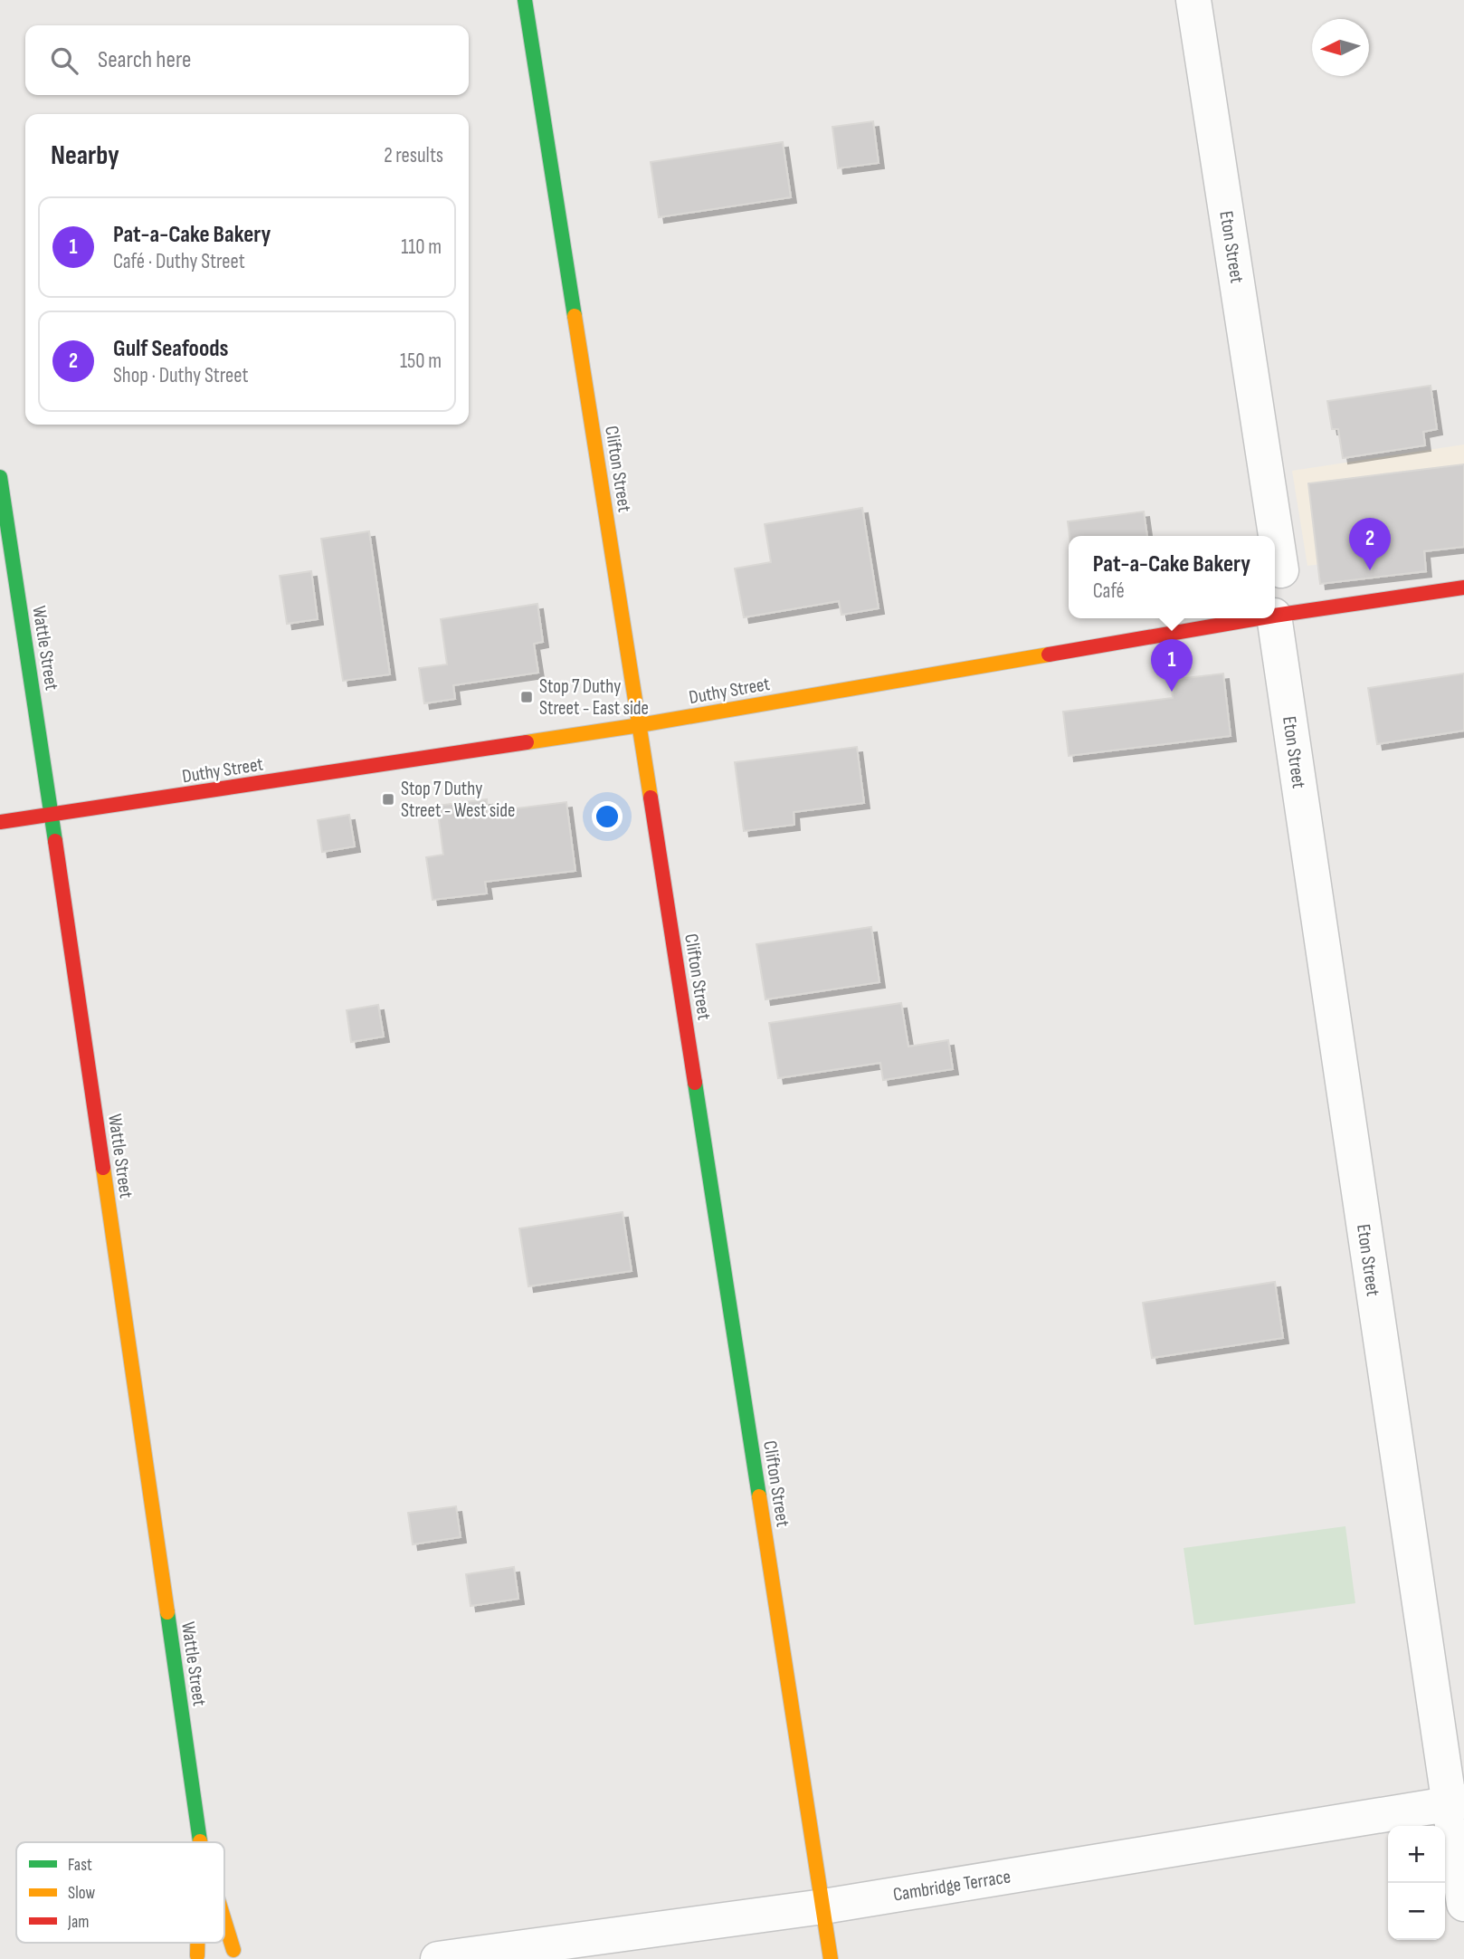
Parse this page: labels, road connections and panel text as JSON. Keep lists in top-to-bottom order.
{
  "streets": {
    "street": [
      "Eton Street",
      "Clifton Street",
      "Wattle Street",
      "Duthy Street",
      "Cambridge Terrace"
    ]
  },
  "crossings": [
    ["Eton Street", "Cambridge Terrace"],
    ["Clifton Street", "Duthy Street"],
    ["Clifton Street", "Cambridge Terrace"],
    ["Wattle Street", "Duthy Street"]
  ],
  "places": {
    "transit": ["Stop 7 Duthy Street - East side", "Stop 7 Duthy Street - West side"]
  },
  "legend": ["Fast", "Slow", "Jam"],
  "north": "left",
  "page": {
    "search": "Search here",
    "heading": ["Nearby", "2 results"],
    "list": [
      {
        "mark": "1",
        "name": "Pat-a-Cake Bakery",
        "note": "Café · Duthy Street",
        "value": "110 m"
      },
      {
        "mark": "2",
        "name": "Gulf Seafoods",
        "note": "Shop · Duthy Street",
        "value": "150 m"
      }
    ],
    "pins": ["2", "1"],
    "popup": ["Pat-a-Cake Bakery", "Café"],
    "map_buttons": ["+", "−"]
  }
}
